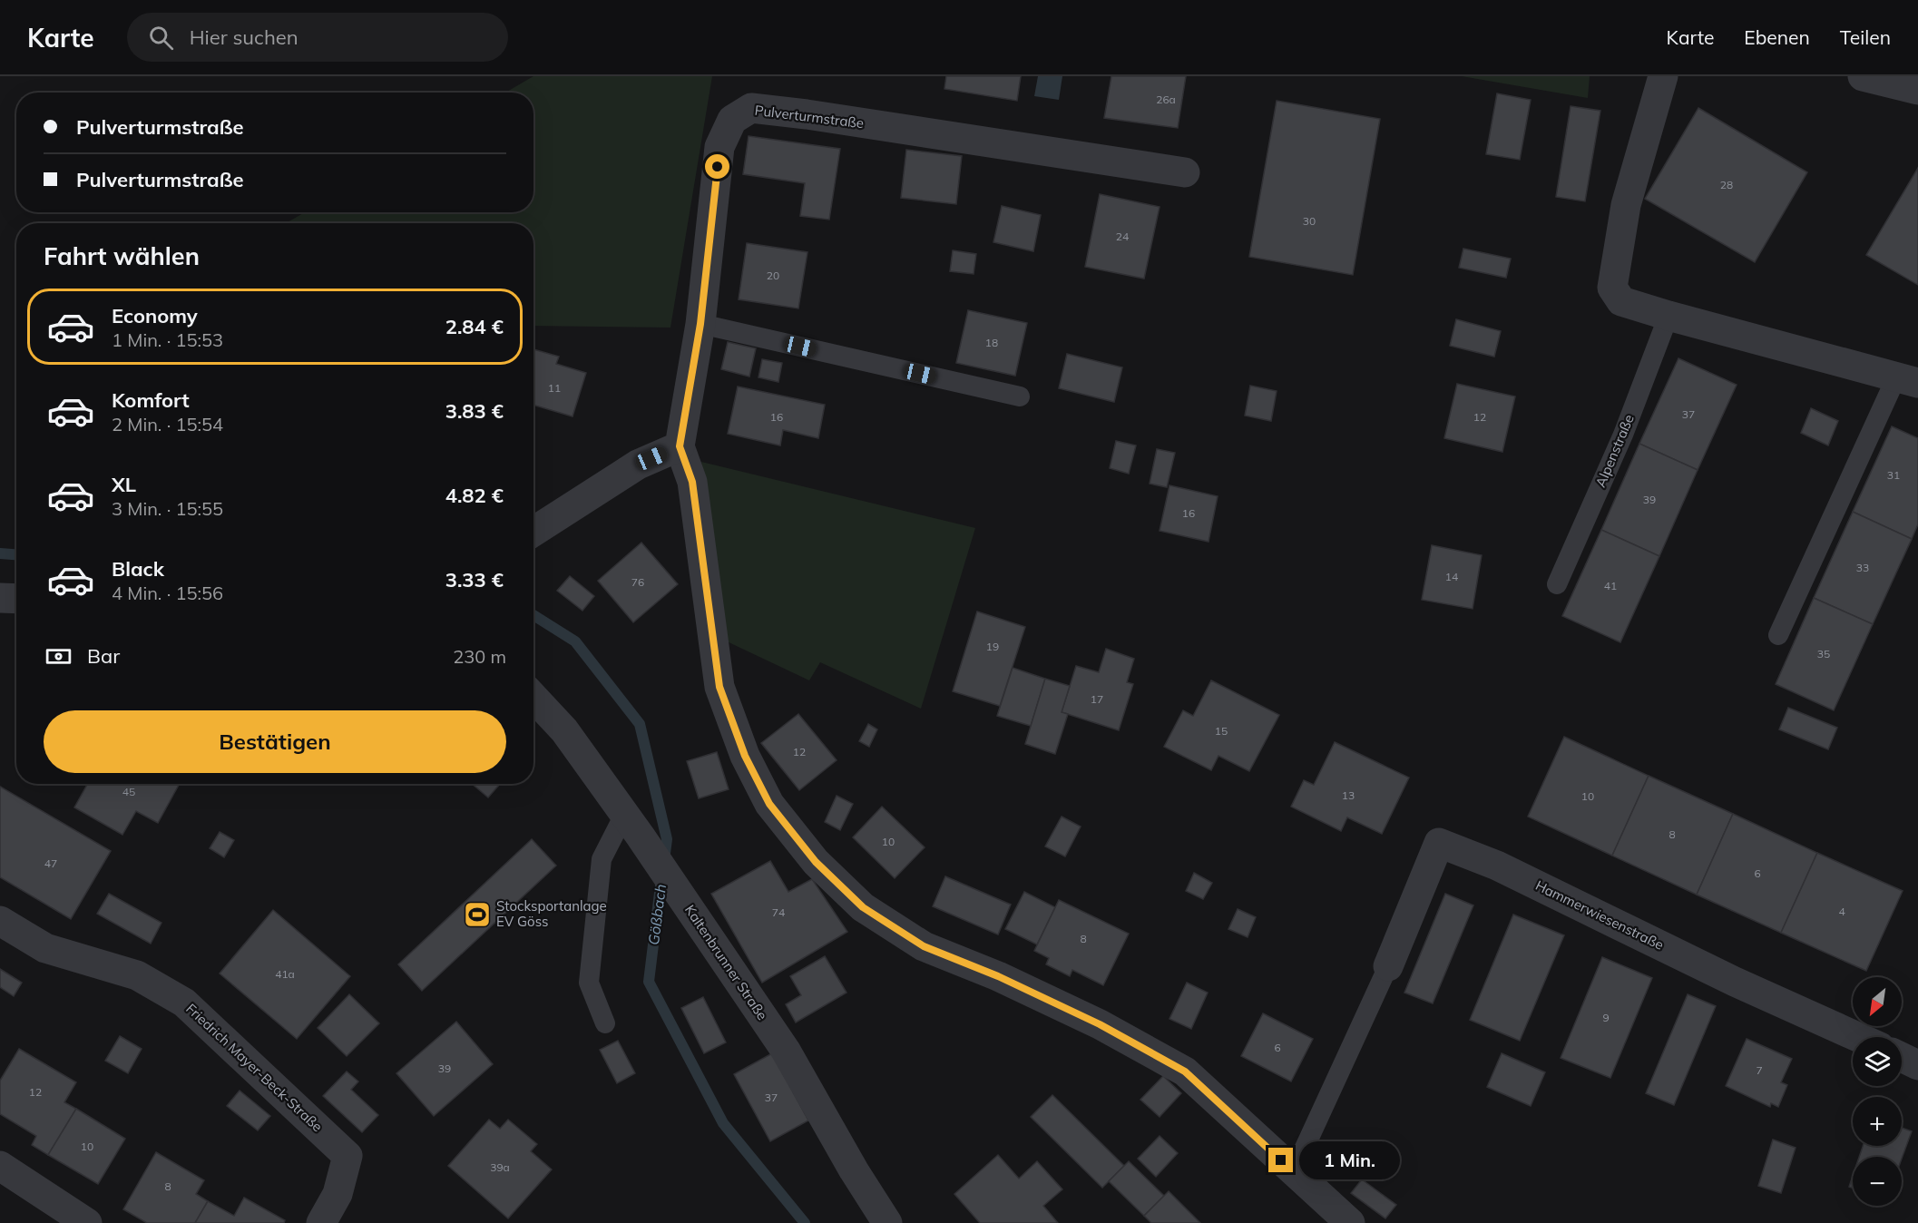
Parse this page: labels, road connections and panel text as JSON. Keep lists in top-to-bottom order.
{
  "streets": {
    "street": [
      "Pulverturmstraße",
      "Hammerwiesenstraße",
      "Kaltenbrunner Straße",
      "Friedrich Mayer-Beck-Straße"
    ],
    "lane": ["Alpenstraße"]
  },
  "water": ["Gößbach"],
  "places": {
    "sports": ["Stocksportanlage EV Göss"]
  },
  "house_numbers": [
    "26a",
    "28",
    "30",
    "24",
    "20",
    "18",
    "11",
    "37",
    "16",
    "12",
    "31",
    "39",
    "16",
    "33",
    "14",
    "76",
    "41",
    "19",
    "35",
    "17",
    "15",
    "12",
    "45",
    "13",
    "10",
    "8",
    "10",
    "47",
    "6",
    "4",
    "74",
    "8",
    "41a",
    "9",
    "6",
    "39",
    "7",
    "12",
    "37",
    "10",
    "39a",
    "8"
  ],
  "north": "bottom left",
  "page": {
    "header": "Karte",
    "search": "Hier suchen",
    "nav": ["Karte", "Ebenen", "Teilen"],
    "banner": ["Pulverturmstraße", "Pulverturmstraße"],
    "heading": "Fahrt wählen",
    "list": [
      {
        "name": "Economy",
        "note": "1 Min. · 15:53",
        "value": "2.84 €"
      },
      {
        "name": "Komfort",
        "note": "2 Min. · 15:54",
        "value": "3.83 €"
      },
      {
        "name": "XL",
        "note": "3 Min. · 15:55",
        "value": "4.82 €"
      },
      {
        "name": "Black",
        "note": "4 Min. · 15:56",
        "value": "3.33 €"
      }
    ],
    "pay": ["Bar", "230 m"],
    "buttons": "Bestätigen",
    "map_buttons": ["+", "−"],
    "bubble": "1 Min."
  }
}
